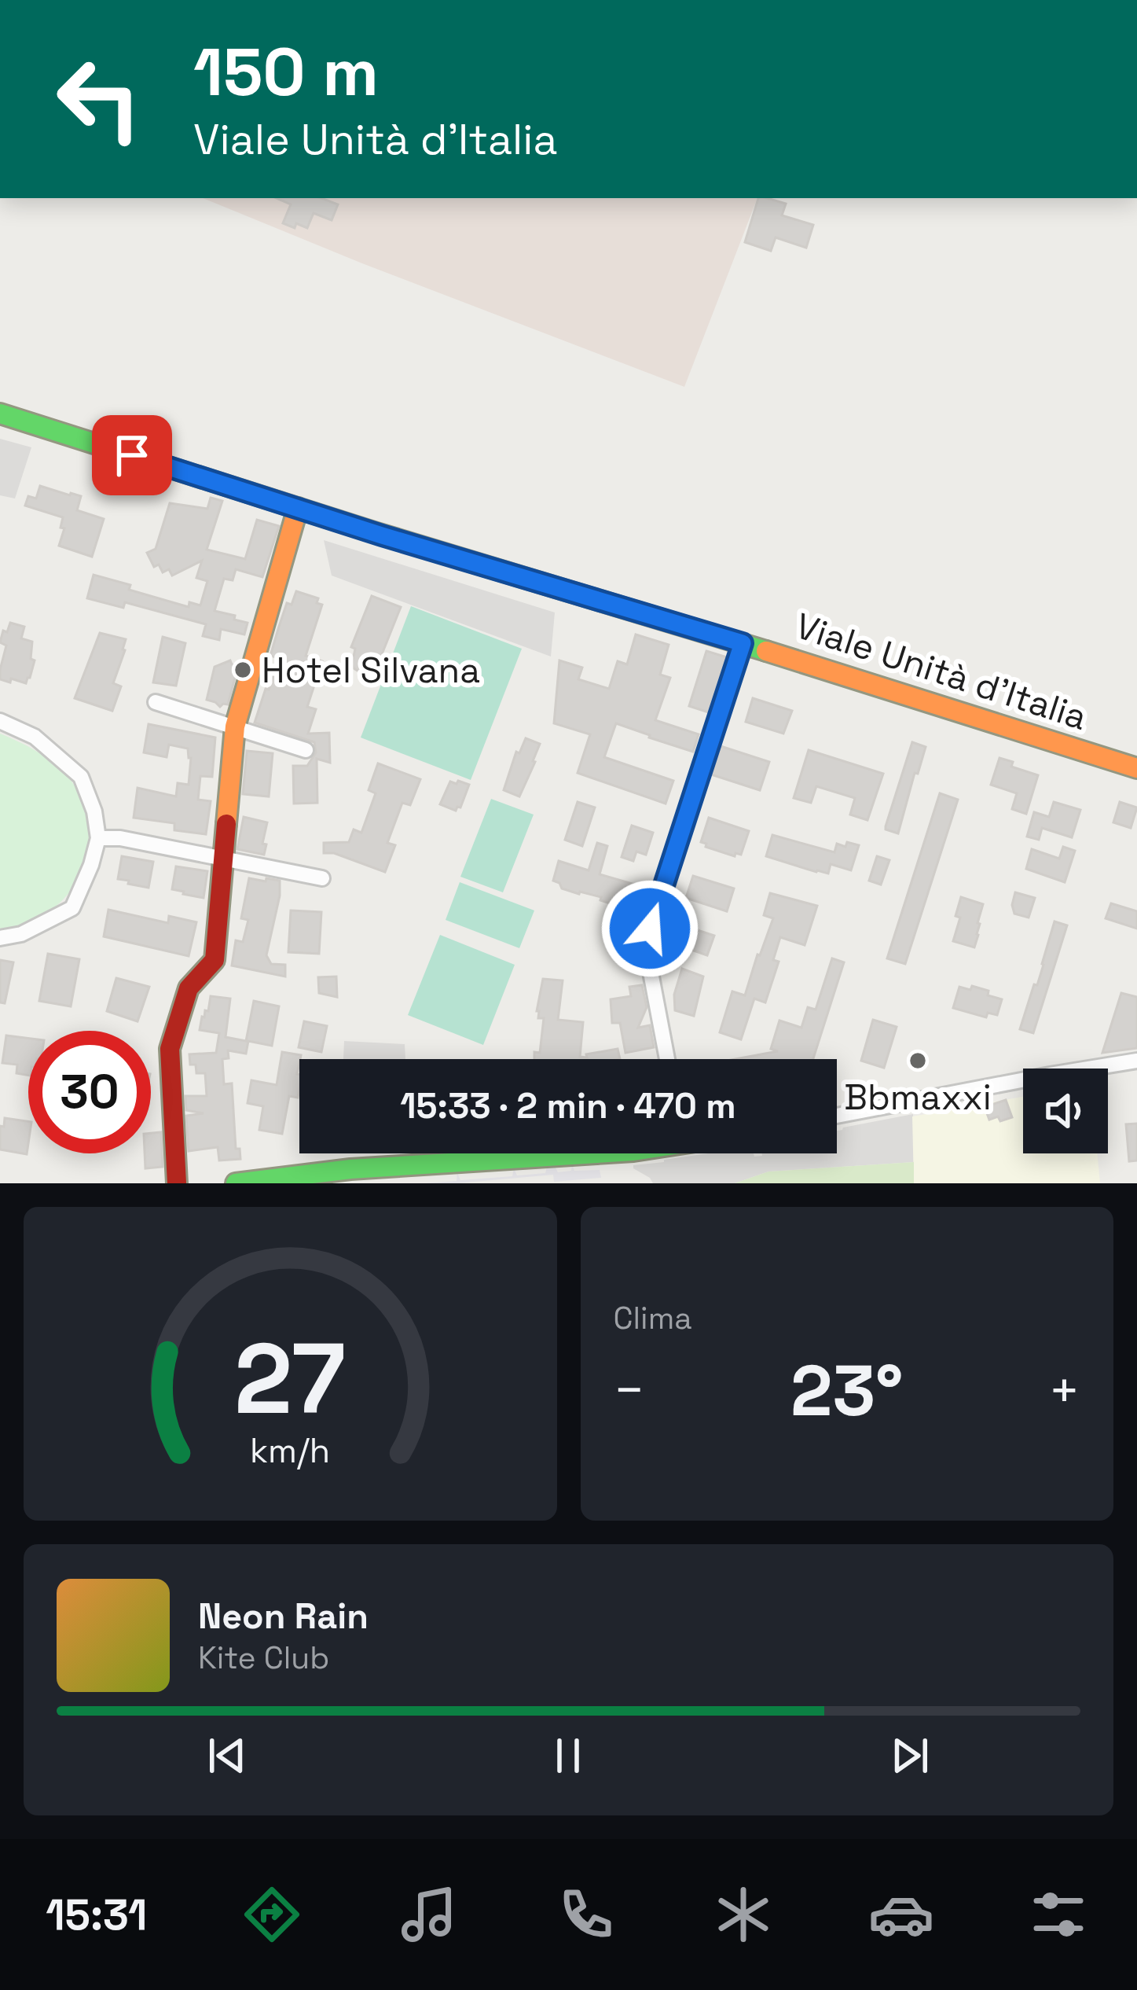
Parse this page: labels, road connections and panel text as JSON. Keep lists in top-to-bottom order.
{
  "streets": {
    "street": ["Viale Unità d'Italia"]
  },
  "places": ["Hotel Silvana", "Bbmaxxi"],
  "page": {
    "turn": ["150 m", "Viale Unità d'Italia"],
    "limit": "30",
    "trip": "15:33 · 2 min · 470 m",
    "tile": "Clima",
    "heat": ["−", "23°", "+"],
    "song": ["Neon Rain", "Kite Club"],
    "tabs": "15:31",
    "gauge": ["27", "km/h"]
  }
}
